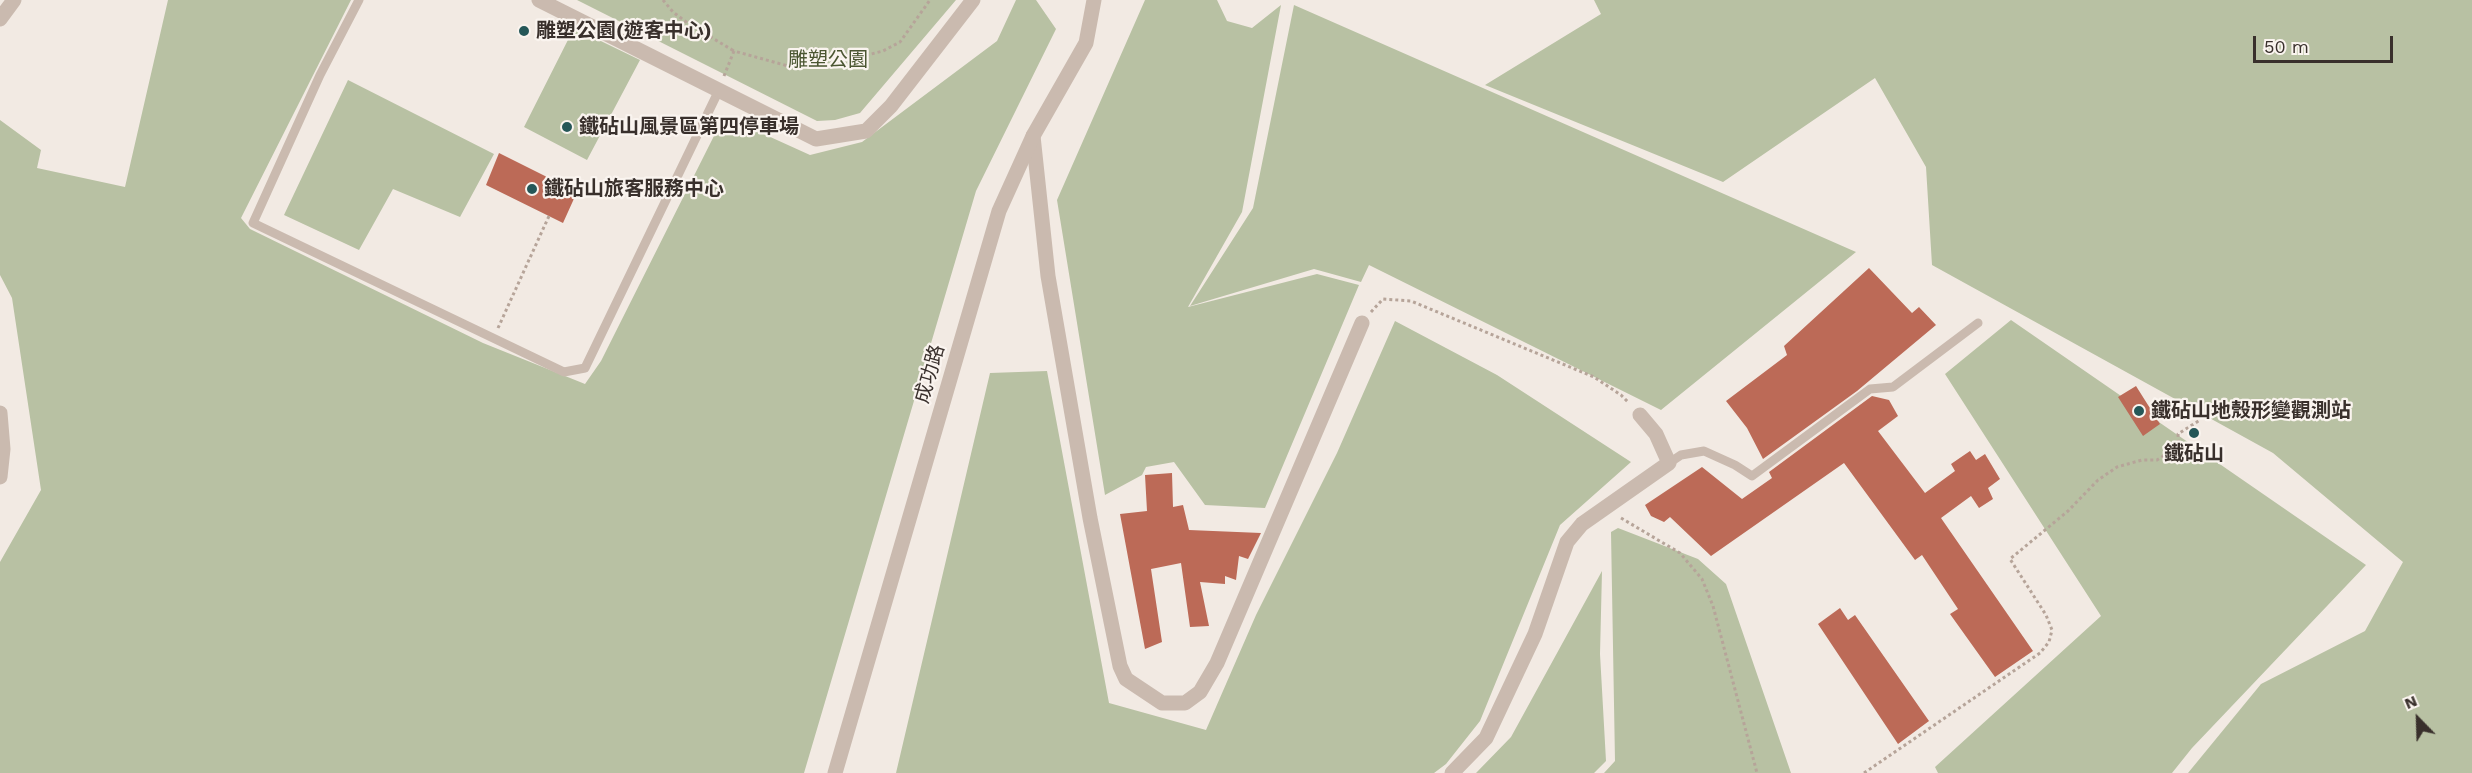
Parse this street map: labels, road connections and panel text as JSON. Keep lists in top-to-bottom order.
{
  "streets": {
    "street": ["成功路"]
  },
  "parks": ["雕塑公園"],
  "places": [
    "雕塑公園(遊客中心)",
    "鐵砧山風景區第四停車場",
    "鐵砧山旅客服務中心",
    "鐵砧山地殼形變觀測站",
    "鐵砧山"
  ],
  "scale_bar": "50 m",
  "north": "top left"
}
